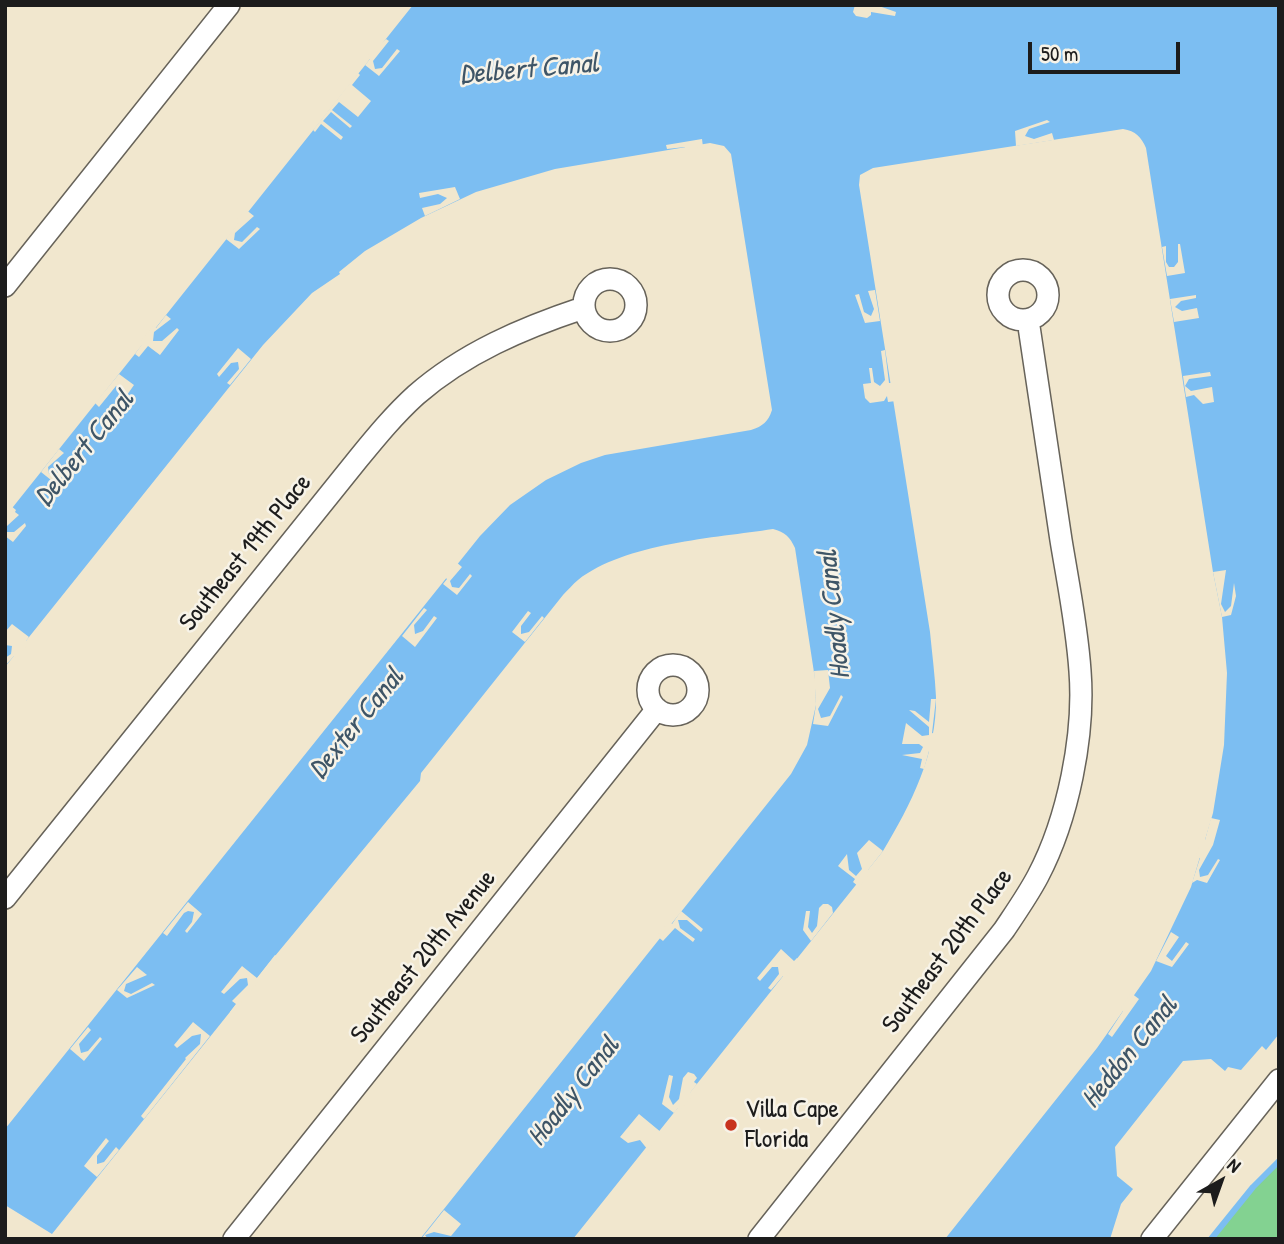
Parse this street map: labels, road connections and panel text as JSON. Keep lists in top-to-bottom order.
{
  "streets": {
    "street": ["Southeast 19th Place", "Southeast 20th Place", "Southeast 20th Avenue"]
  },
  "water": [
    "Delbert Canal",
    "Hoadly Canal",
    "Dexter Canal",
    "Heddon Canal"
  ],
  "places": ["Villa Cape Florida"],
  "scale_bar": "50 m",
  "north": "top right"
}
